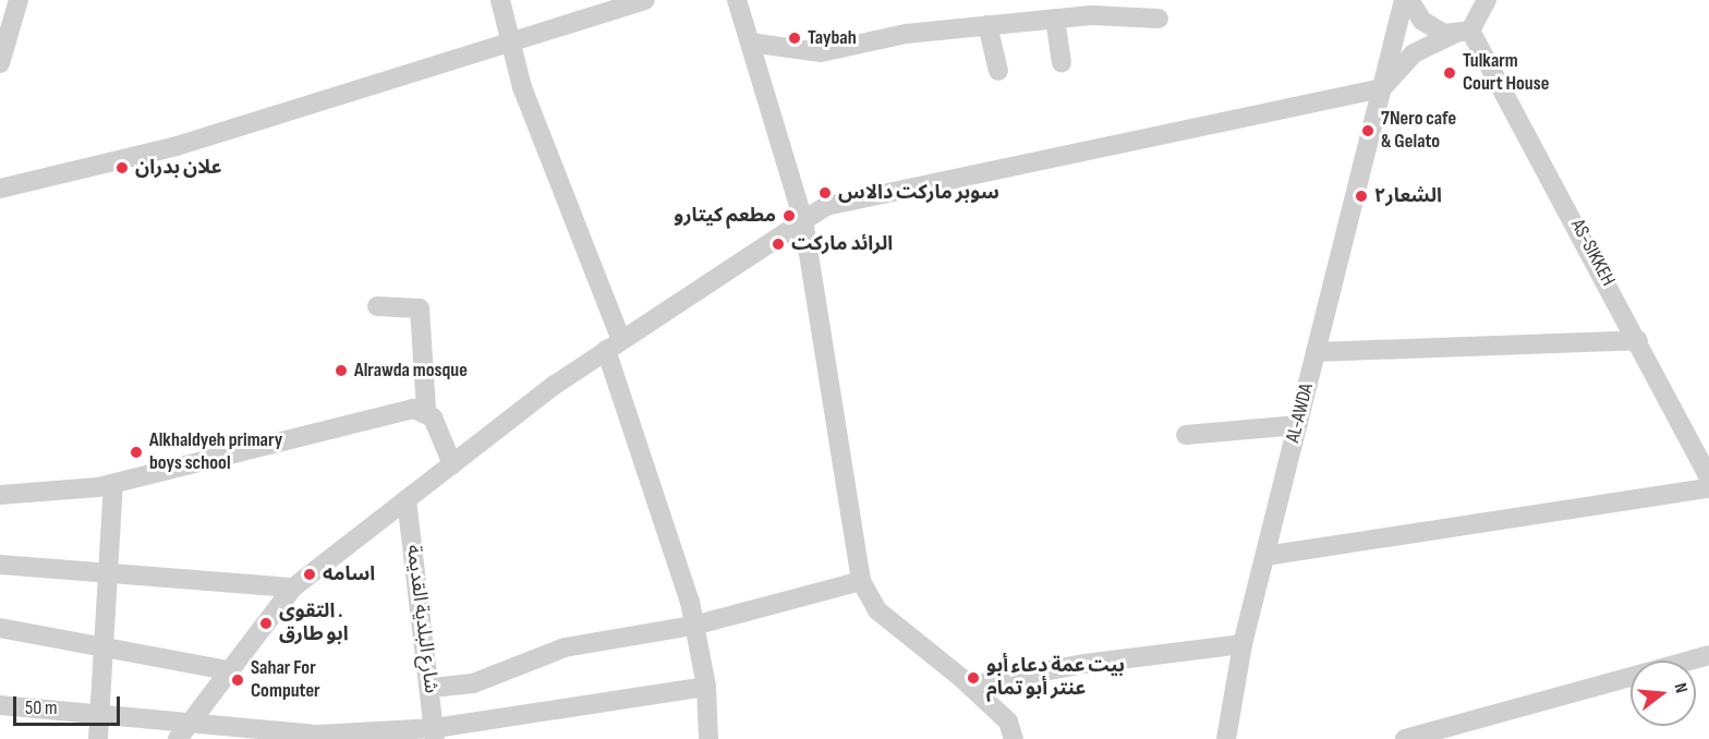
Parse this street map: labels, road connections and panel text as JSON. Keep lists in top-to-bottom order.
{
  "streets": {
    "street": ["AS-SIKKEH", "AL-AWDA", "شارع البلدية القديمة"]
  },
  "places": [
    "Taybah",
    "Tulkarm Court House",
    "7Nero cafe & Gelato",
    "علان بدران",
    "سوبر ماركت دالاس",
    "الشعار٢",
    "مطعم كيتارو",
    "الرائد ماركت",
    "Alrawda mosque",
    "Alkhaldyeh primary boys school",
    "اسامه",
    "التقوى . ابو طارق",
    "بيت عمة دعاء أبو عنتر أبو تمام",
    "Sahar For Computer"
  ],
  "scale_bar": "50 m",
  "north": "right"
}
